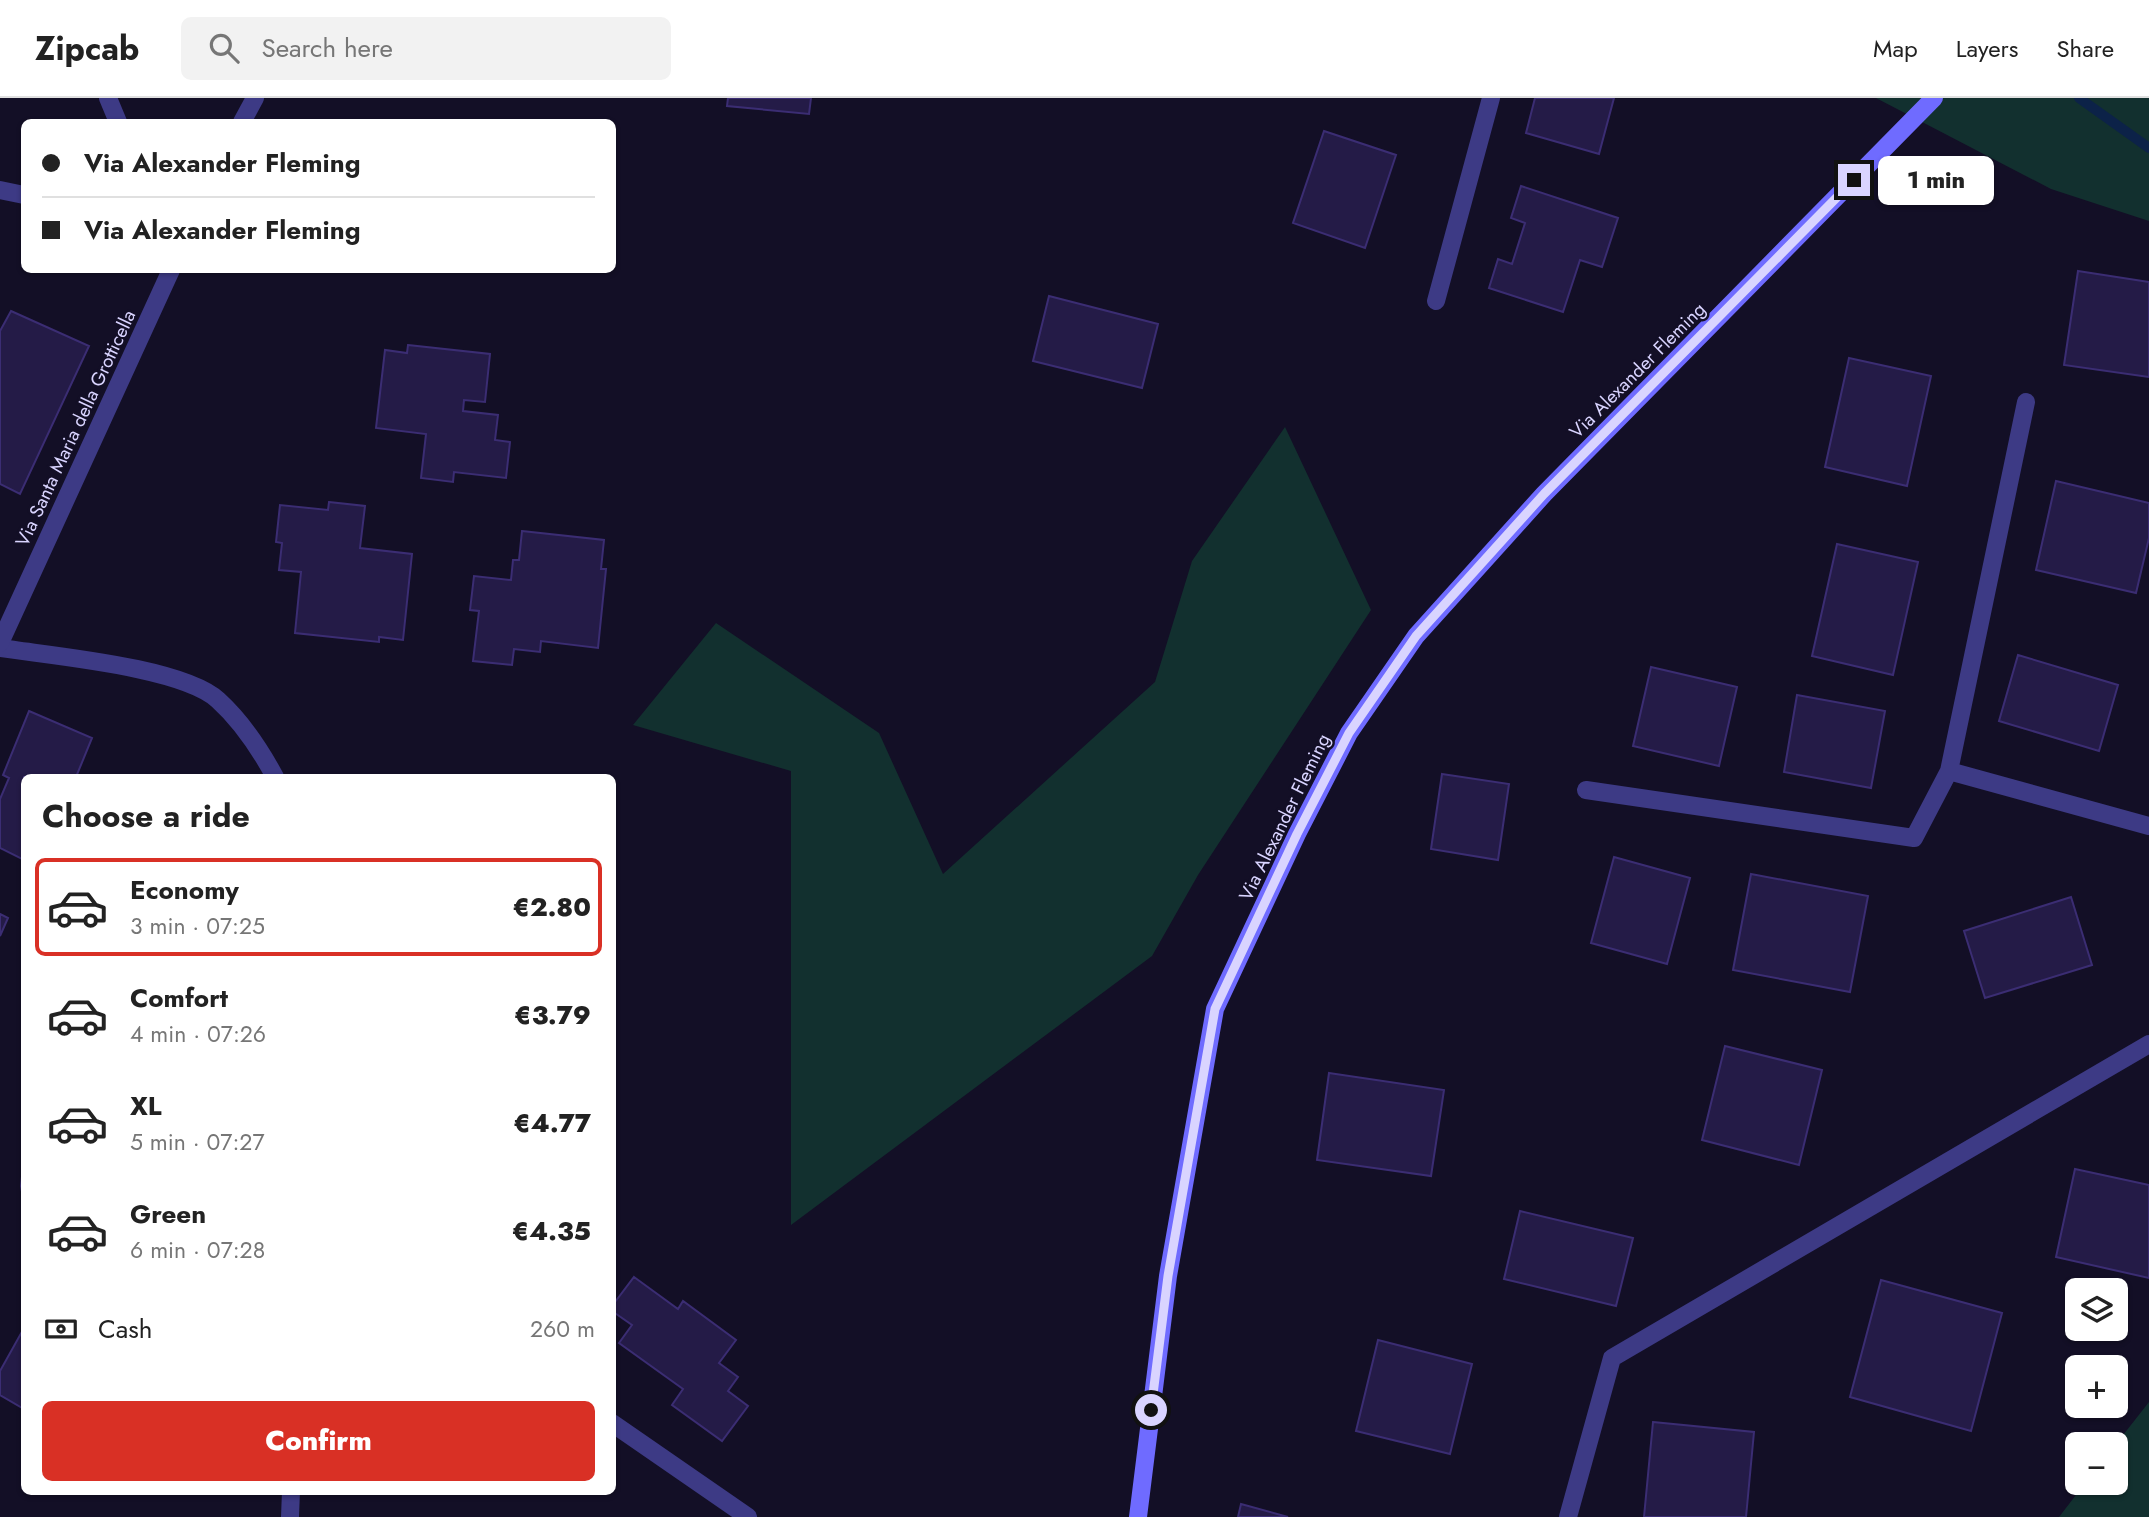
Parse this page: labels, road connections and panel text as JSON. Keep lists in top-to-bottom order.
{
  "streets": {
    "main road": ["Via Alexander Fleming"],
    "street": ["Via Santa Maria della Grotticella"]
  },
  "page": {
    "header": "Zipcab",
    "search": "Search here",
    "nav": ["Map", "Layers", "Share"],
    "banner": ["Via Alexander Fleming", "Via Alexander Fleming"],
    "bubble": "1 min",
    "heading": "Choose a ride",
    "list": [
      {
        "name": "Economy",
        "note": "3 min · 07:25",
        "value": "€2.80"
      },
      {
        "name": "Comfort",
        "note": "4 min · 07:26",
        "value": "€3.79"
      },
      {
        "name": "XL",
        "note": "5 min · 07:27",
        "value": "€4.77"
      },
      {
        "name": "Green",
        "note": "6 min · 07:28",
        "value": "€4.35"
      }
    ],
    "map_buttons": ["+", "−"],
    "pay": ["Cash", "260 m"],
    "buttons": "Confirm"
  }
}
